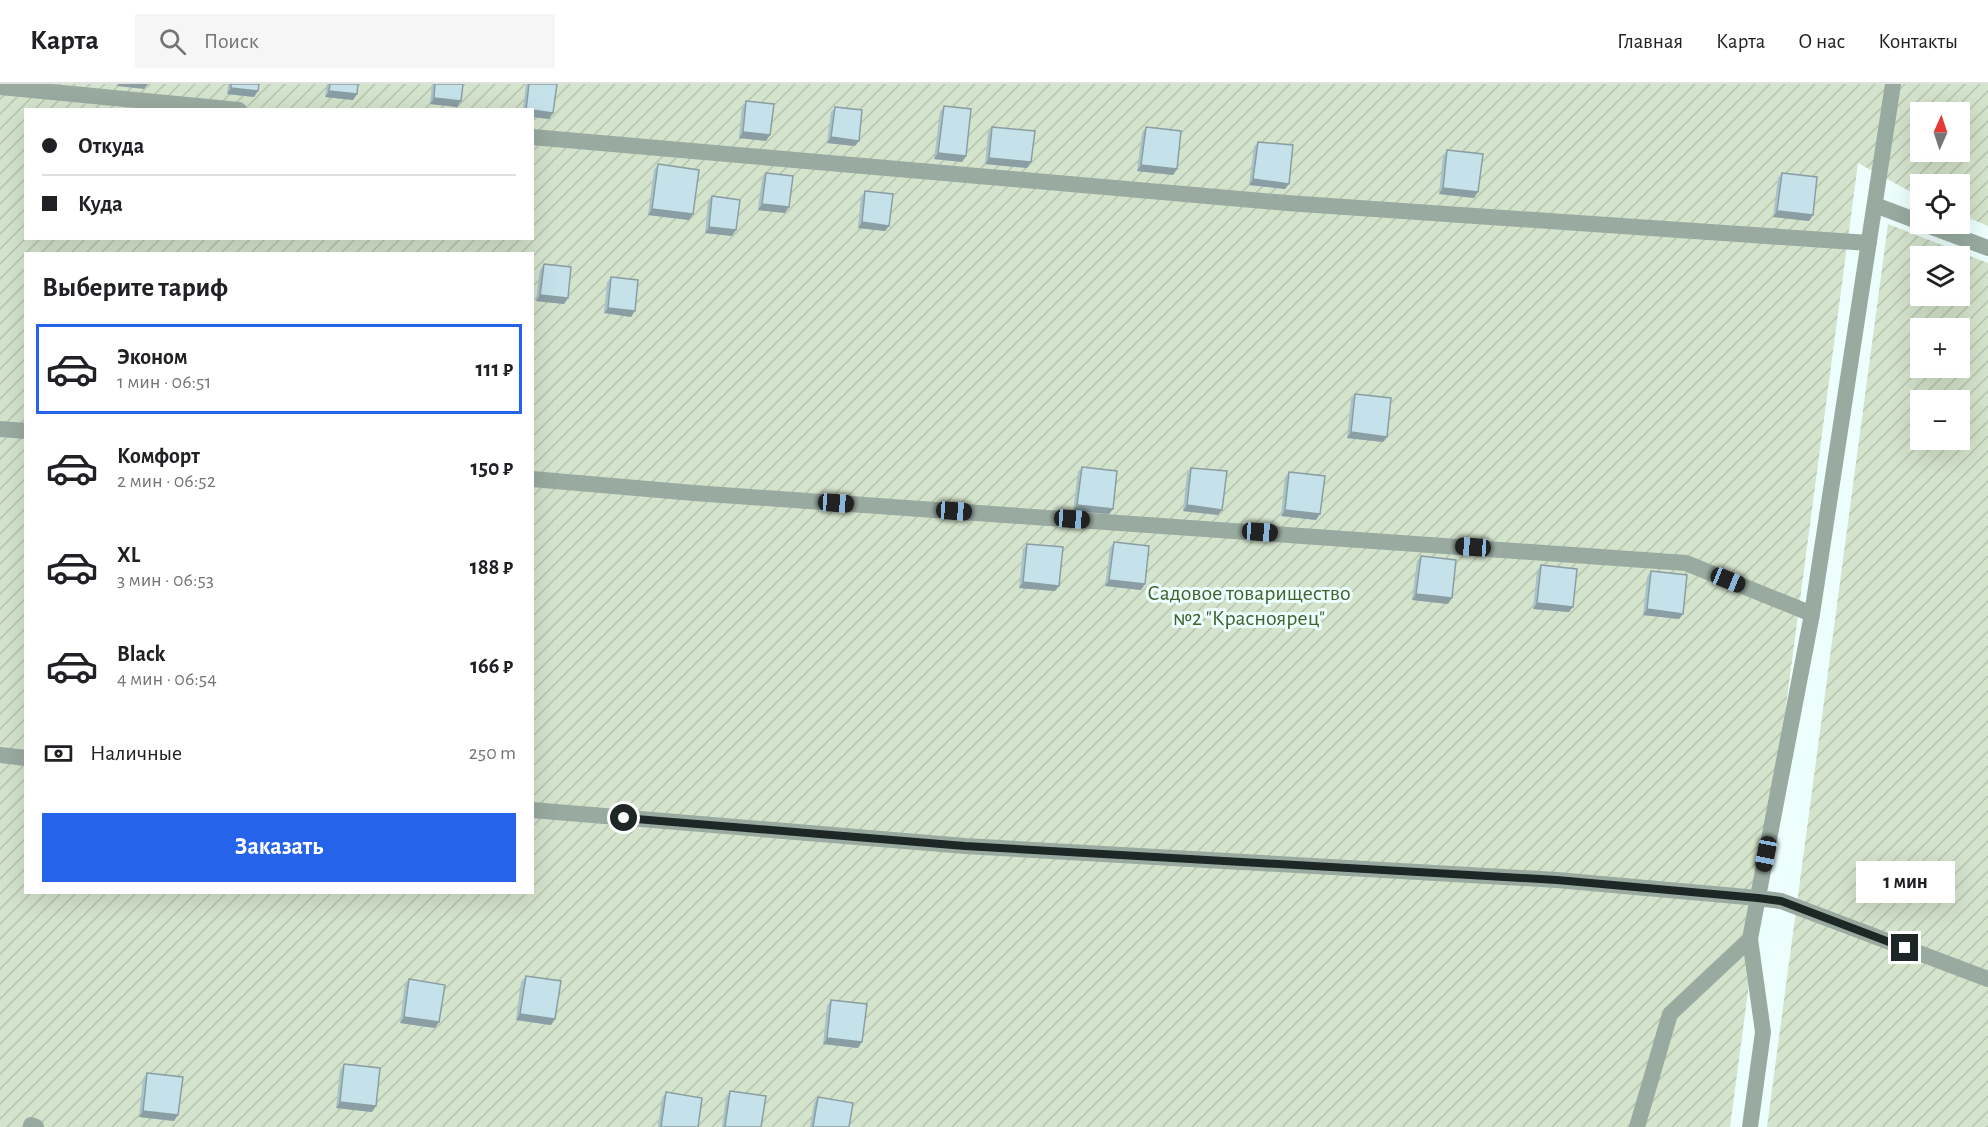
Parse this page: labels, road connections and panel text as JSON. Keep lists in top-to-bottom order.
{
  "parks": ["Садовое товарищество №2 \"Красноярец\""],
  "north": "top",
  "page": {
    "header": "Карта",
    "search": "Поиск",
    "nav": [
      "Главная",
      "Карта",
      "О нас",
      "Контакты"
    ],
    "map_buttons": ["+", "−"],
    "banner": ["Откуда", "Куда"],
    "heading": "Выберите тариф",
    "list": [
      {
        "name": "Эконом",
        "note": "1 мин · 06:51",
        "value": "111 ₽"
      },
      {
        "name": "Комфорт",
        "note": "2 мин · 06:52",
        "value": "150 ₽"
      },
      {
        "name": "XL",
        "note": "3 мин · 06:53",
        "value": "188 ₽"
      },
      {
        "name": "Black",
        "note": "4 мин · 06:54",
        "value": "166 ₽"
      }
    ],
    "pay": ["Наличные", "250 m"],
    "buttons": "Заказать",
    "bubble": "1 мин"
  }
}
